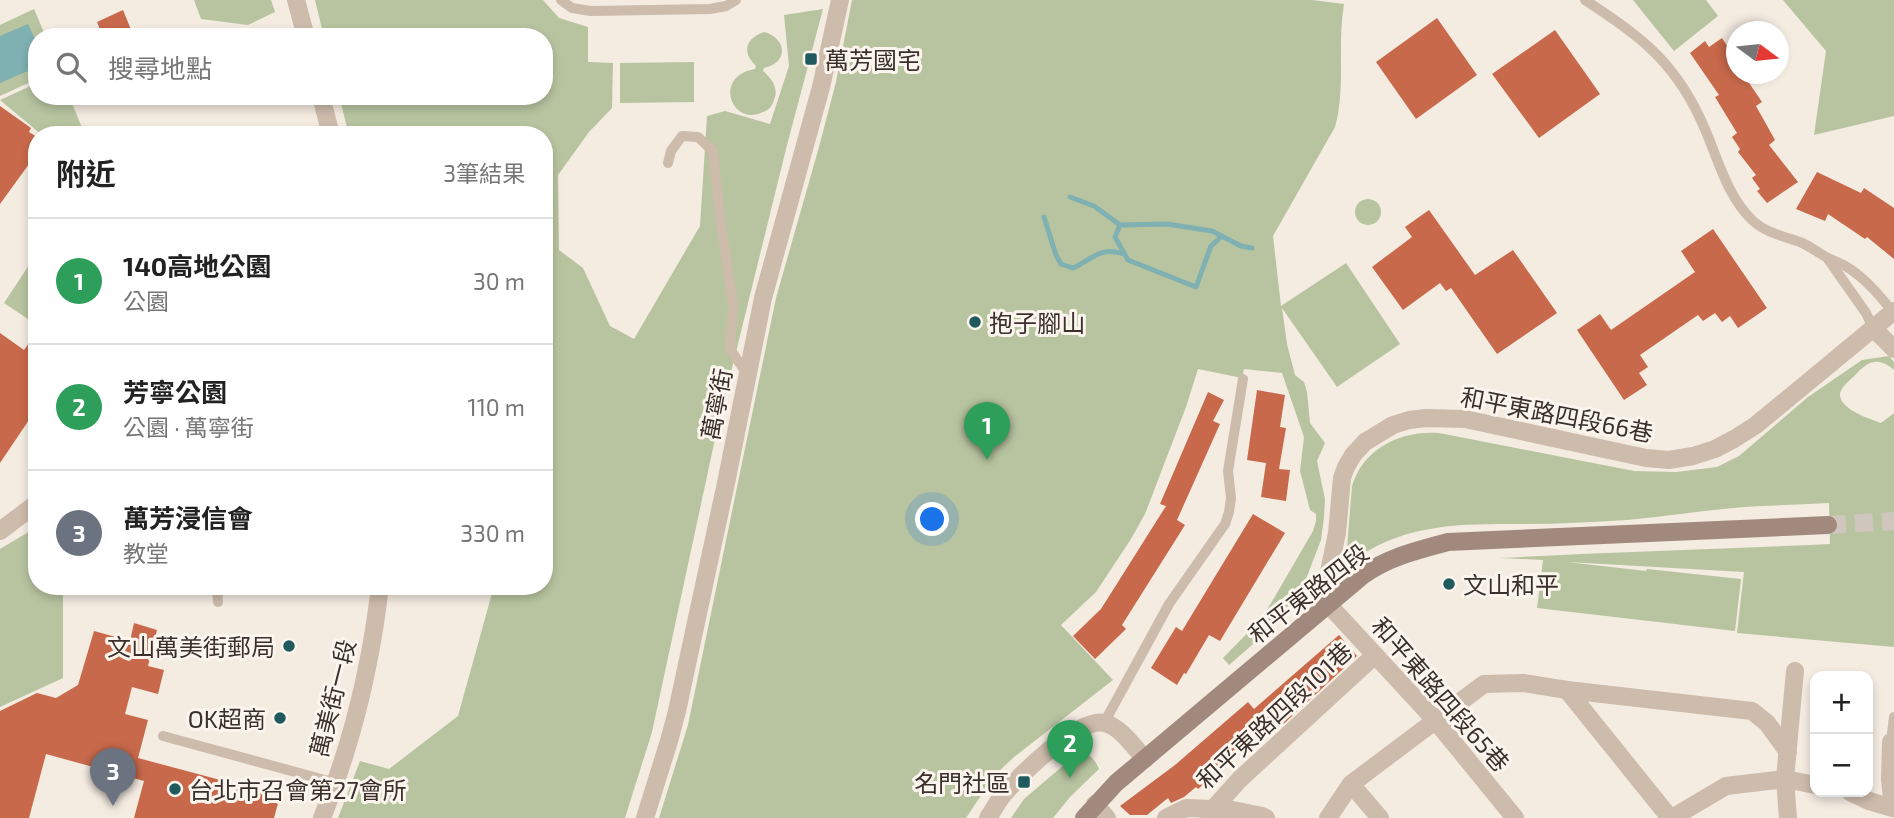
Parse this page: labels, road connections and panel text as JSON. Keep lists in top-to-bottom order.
{
  "streets": {
    "main road": ["和平東路四段"],
    "street": [
      "萬寧街",
      "和平東路四段66巷",
      "和平東路四段65巷",
      "萬美街一段",
      "和平東路四段101巷"
    ]
  },
  "crossings": [
    ["和平東路四段66巷", "和平東路四段"],
    ["和平東路四段66巷", "和平東路四段65巷"],
    ["和平東路四段", "和平東路四段65巷"],
    ["和平東路四段65巷", "和平東路四段101巷"]
  ],
  "places": {
    "transit": ["萬芳國宅", "名門社區"],
    "other": [
      "抱子腳山",
      "文山和平",
      "文山萬美街郵局",
      "OK超商",
      "台北市召會第27會所"
    ]
  },
  "north": "right",
  "page": {
    "search": "搜尋地點",
    "heading": ["附近", "3筆結果"],
    "list": [
      {
        "mark": "1",
        "name": "140高地公園",
        "note": "公園",
        "value": "30 m"
      },
      {
        "mark": "2",
        "name": "芳寧公園",
        "note": "公園 · 萬寧街",
        "value": "110 m"
      },
      {
        "mark": "3",
        "name": "萬芳浸信會",
        "note": "教堂",
        "value": "330 m"
      }
    ],
    "pins": ["1", "2", "3"],
    "map_buttons": ["+", "−"]
  }
}
